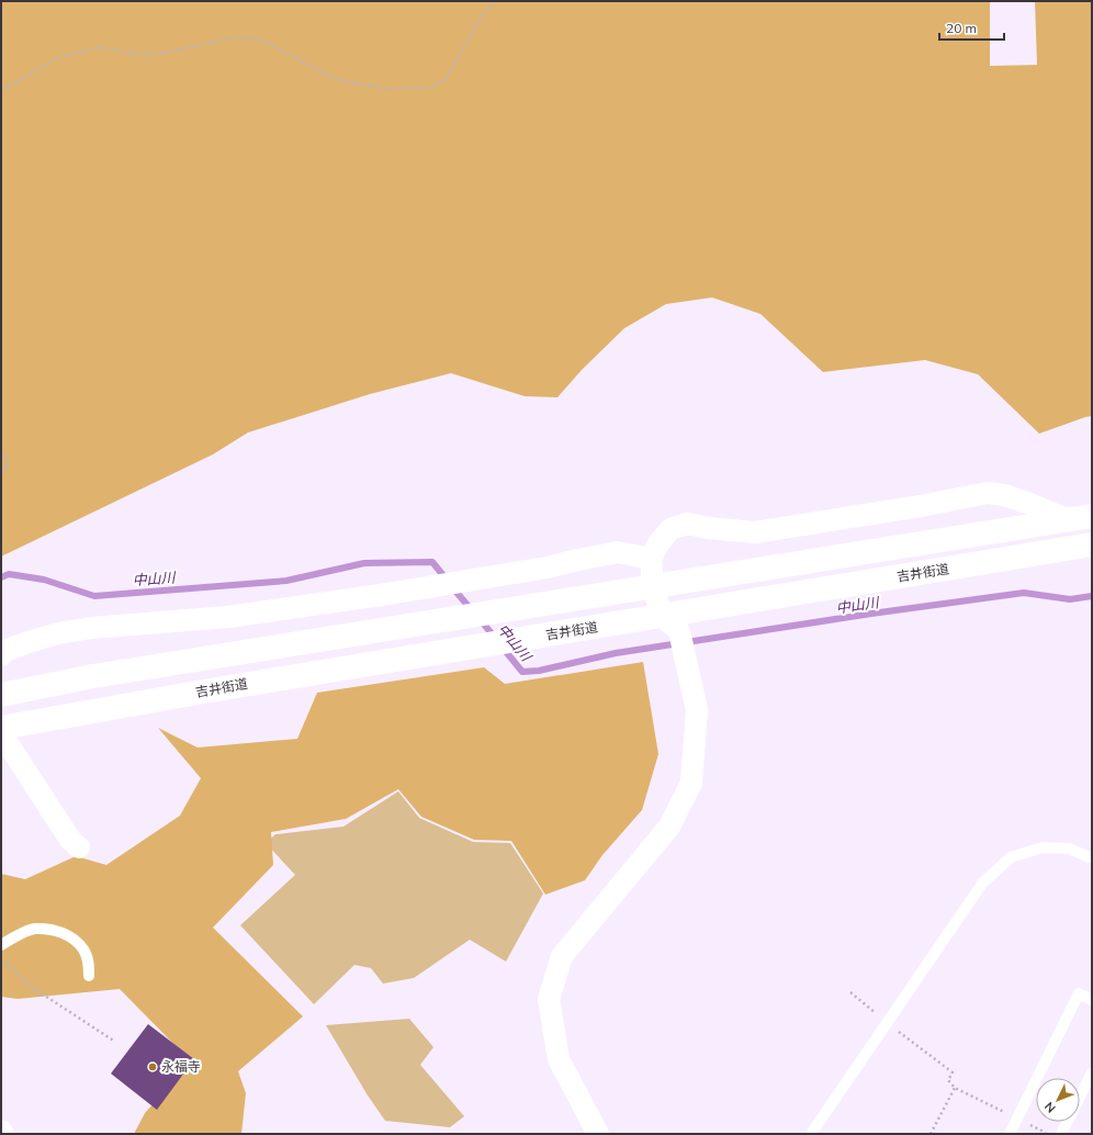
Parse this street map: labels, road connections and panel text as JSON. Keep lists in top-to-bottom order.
{
  "streets": {
    "main road": ["吉井街道"]
  },
  "water": ["中山川"],
  "places": ["永福寺"],
  "scale_bar": "20 m",
  "north": "bottom left"
}
